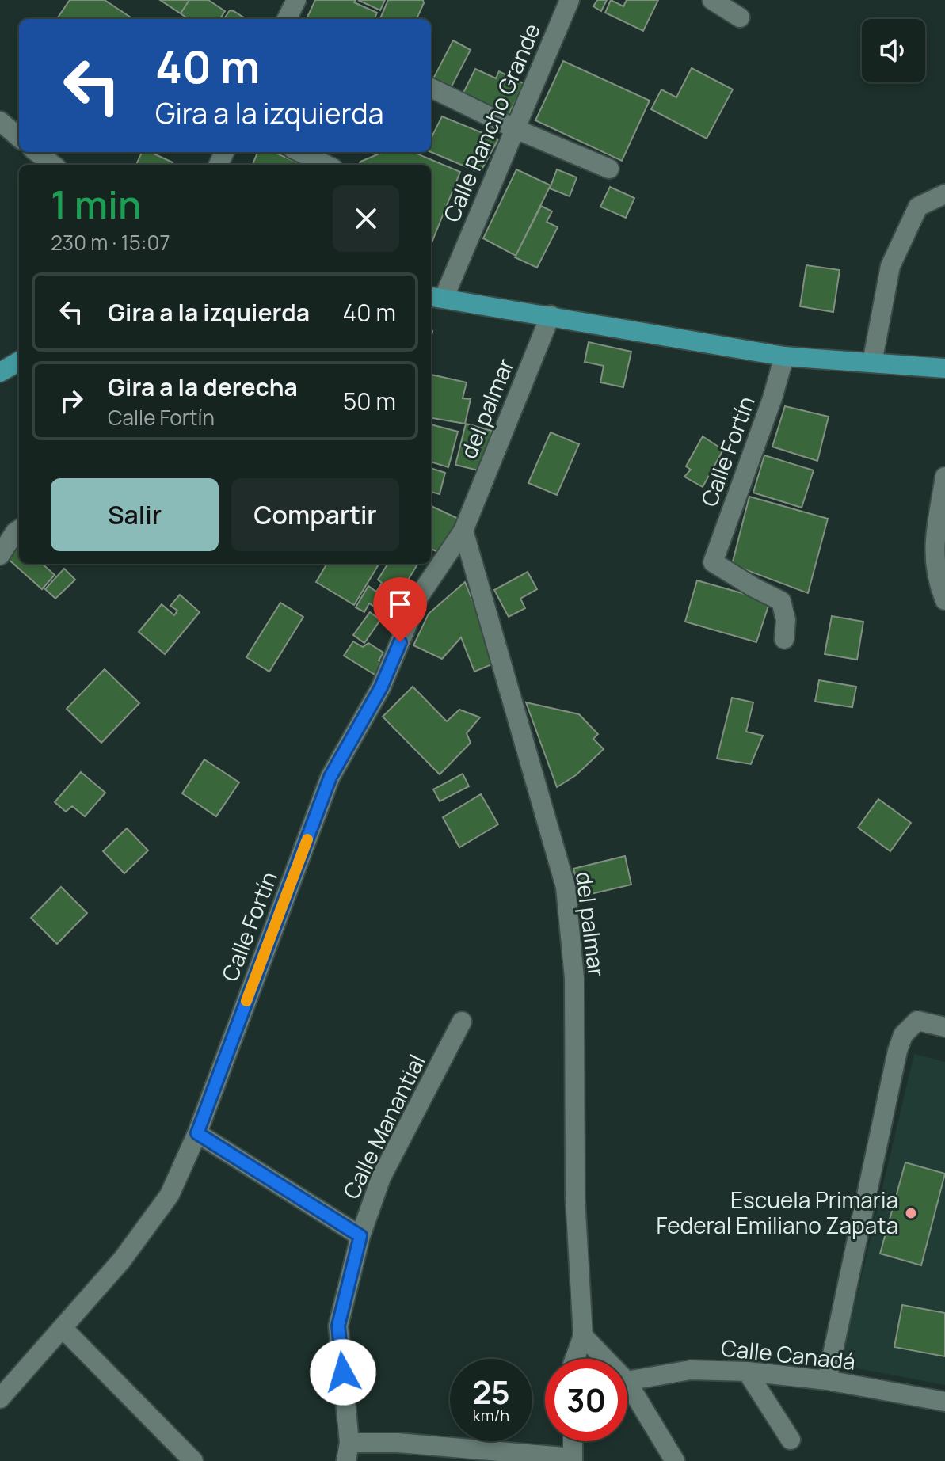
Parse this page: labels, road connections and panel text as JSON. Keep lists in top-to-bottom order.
{
  "streets": {
    "street": [
      "Calle Rancho Grande",
      "del palmar",
      "Calle Fortín",
      "Calle Manantial",
      "Calle Canadá"
    ]
  },
  "crossings": [
    ["del palmar", "Calle Fortín"]
  ],
  "places": ["Escuela Primaria Federal Emiliano Zapata"],
  "page": {
    "turn": ["40 m", "Gira a la izquierda"],
    "heading": ["1 min", "230 m · 15:07"],
    "list": [
      {
        "name": "Gira a la izquierda",
        "value": "40 m"
      },
      {
        "name": "Gira a la derecha",
        "note": "Calle Fortín",
        "value": "50 m"
      }
    ],
    "buttons": ["Salir", "Compartir"],
    "speed": "25 km/h",
    "limit": "30"
  }
}
